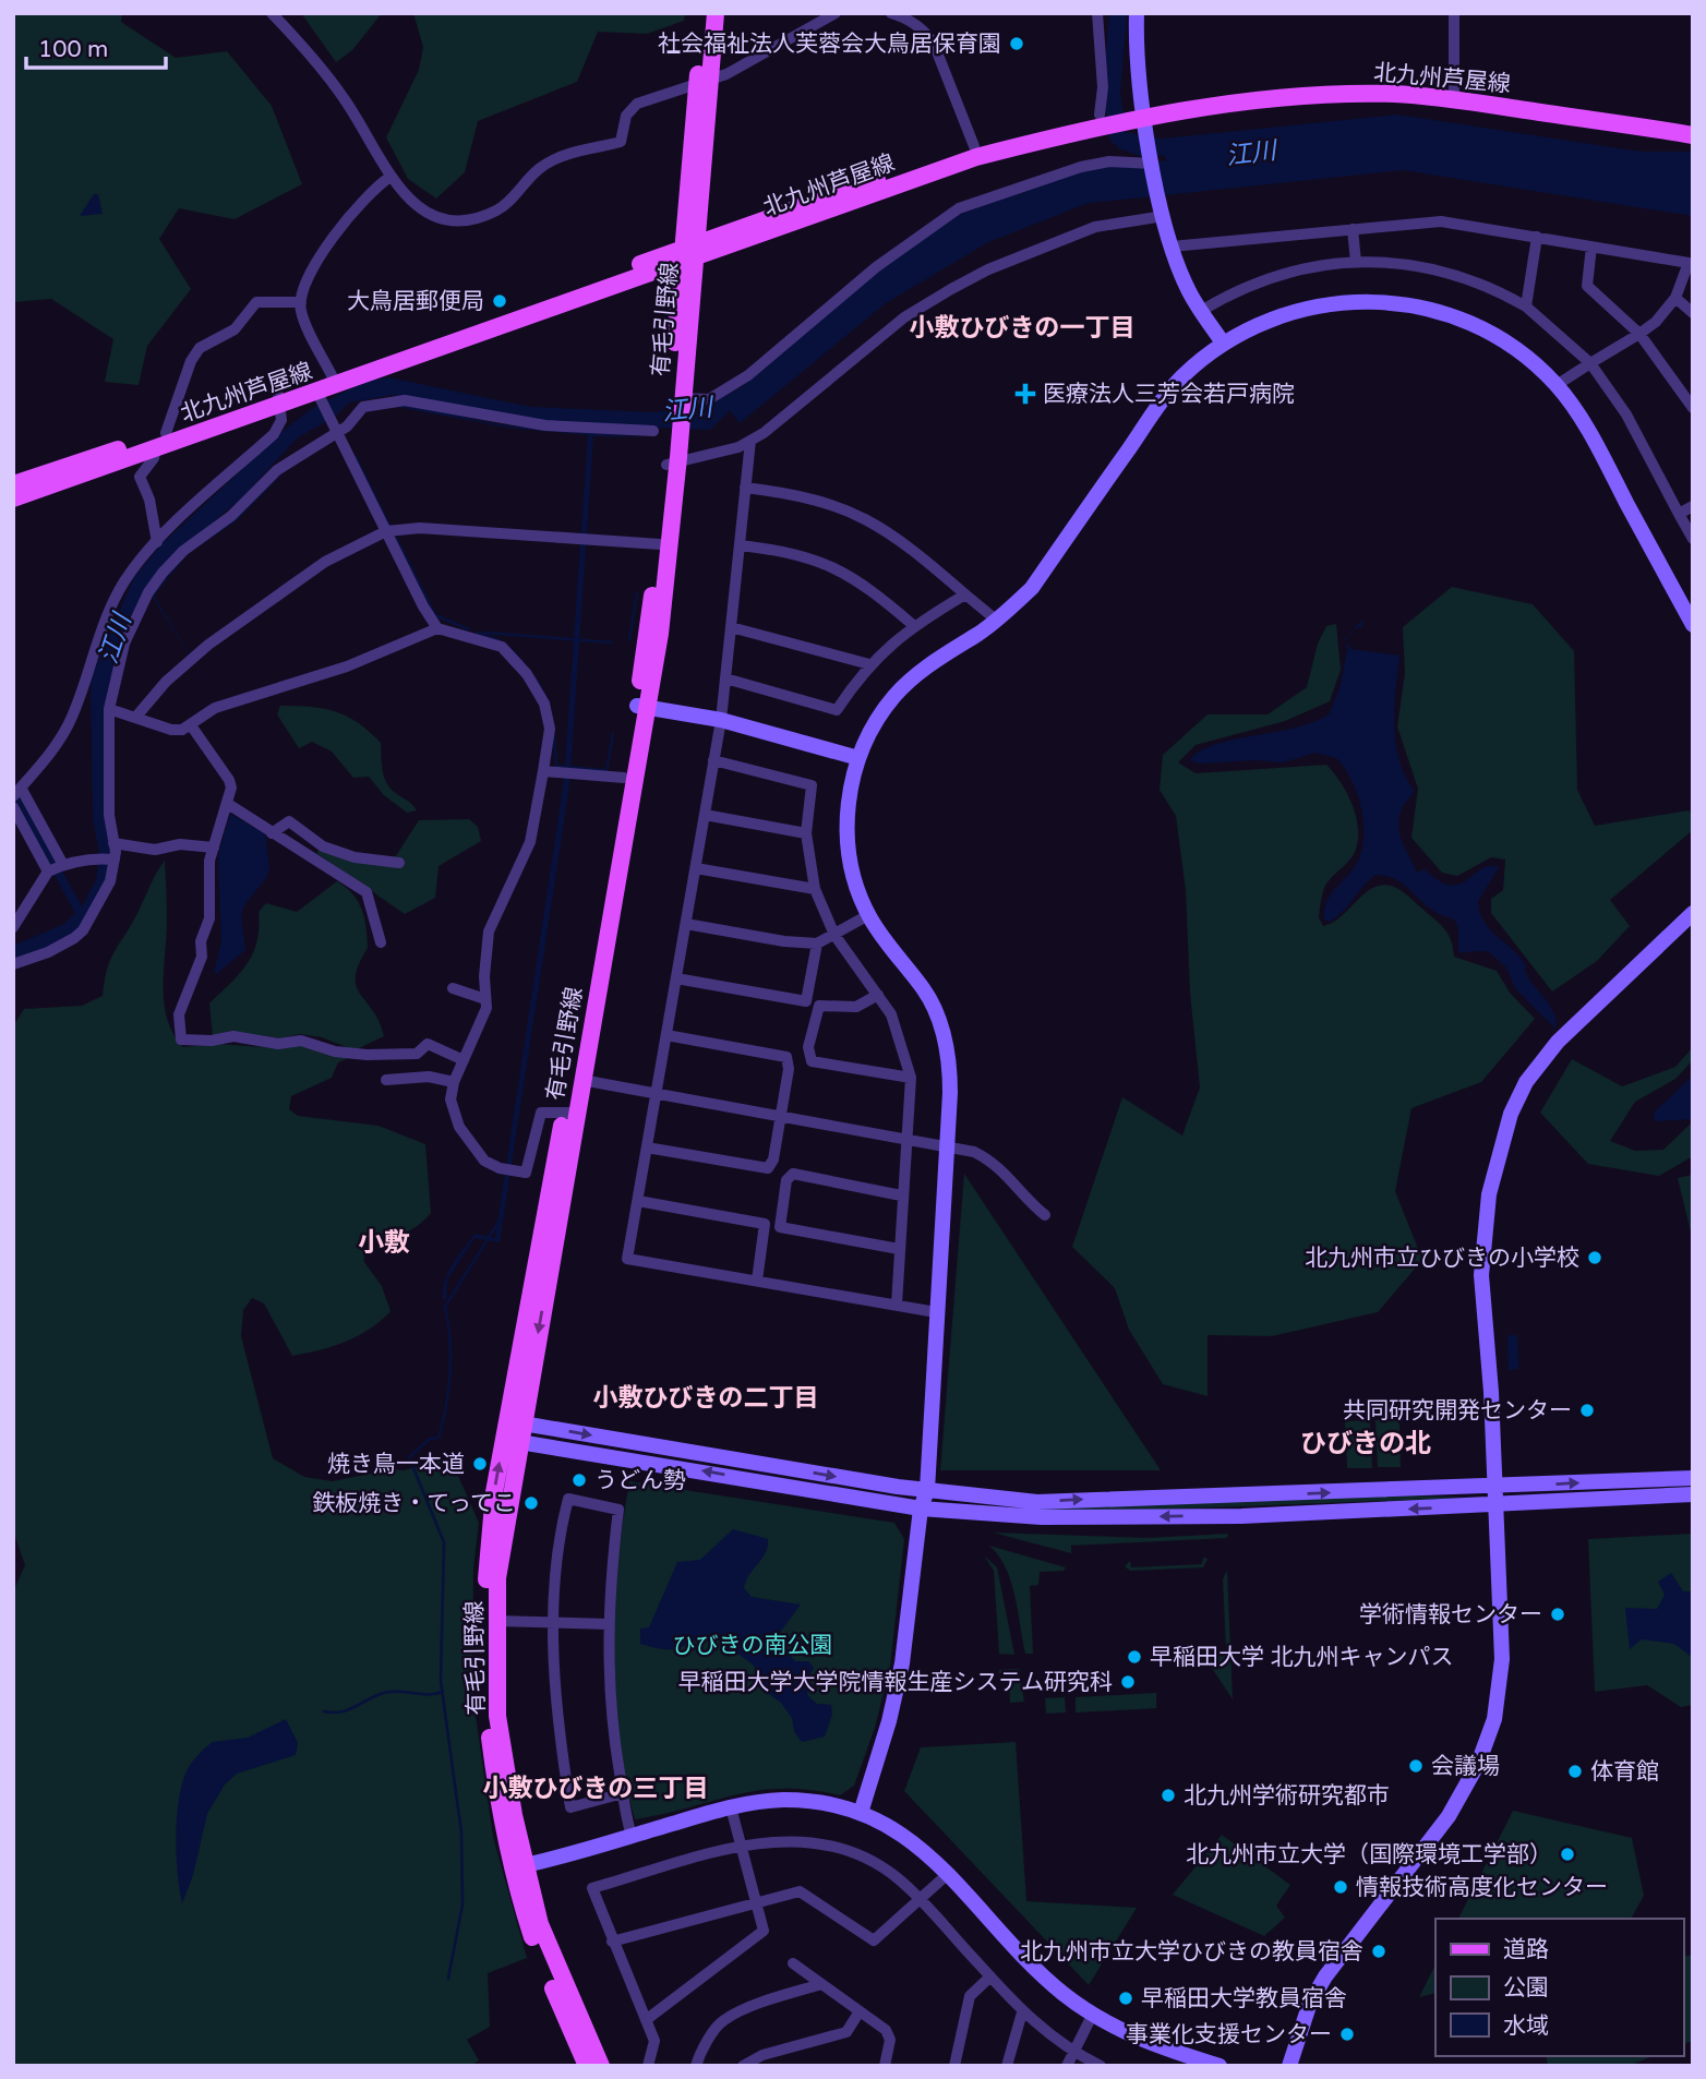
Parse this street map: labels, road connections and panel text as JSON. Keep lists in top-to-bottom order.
{
  "streets": {
    "main road": ["北九州芦屋線", "有毛引野線"]
  },
  "crossings": [
    ["北九州芦屋線", "有毛引野線"]
  ],
  "districts": [
    "小敷ひびきの一丁目",
    "小敷",
    "小敷ひびきの二丁目",
    "ひびきの北",
    "小敷ひびきの三丁目"
  ],
  "water": ["江川"],
  "parks": ["ひびきの南公園"],
  "places": {
    "other": [
      "社会福祉法人芙蓉会大鳥居保育園",
      "大鳥居郵便局",
      "北九州市立ひびきの小学校",
      "共同研究開発センター",
      "焼き鳥一本道",
      "うどん勢",
      "鉄板焼き・てってこ",
      "学術情報センター",
      "早稲田大学 北九州キャンパス",
      "早稲田大学大学院情報生産システム研究科",
      "会議場",
      "体育館",
      "北九州学術研究都市",
      "北九州市立大学（国際環境工学部）",
      "情報技術高度化センター",
      "北九州市立大学ひびきの教員宿舎",
      "早稲田大学教員宿舎",
      "事業化支援センター"
    ],
    "health": ["医療法人三芳会若戸病院"]
  },
  "legend": ["道路", "公園", "水域"],
  "scale_bar": "100 m"
}
